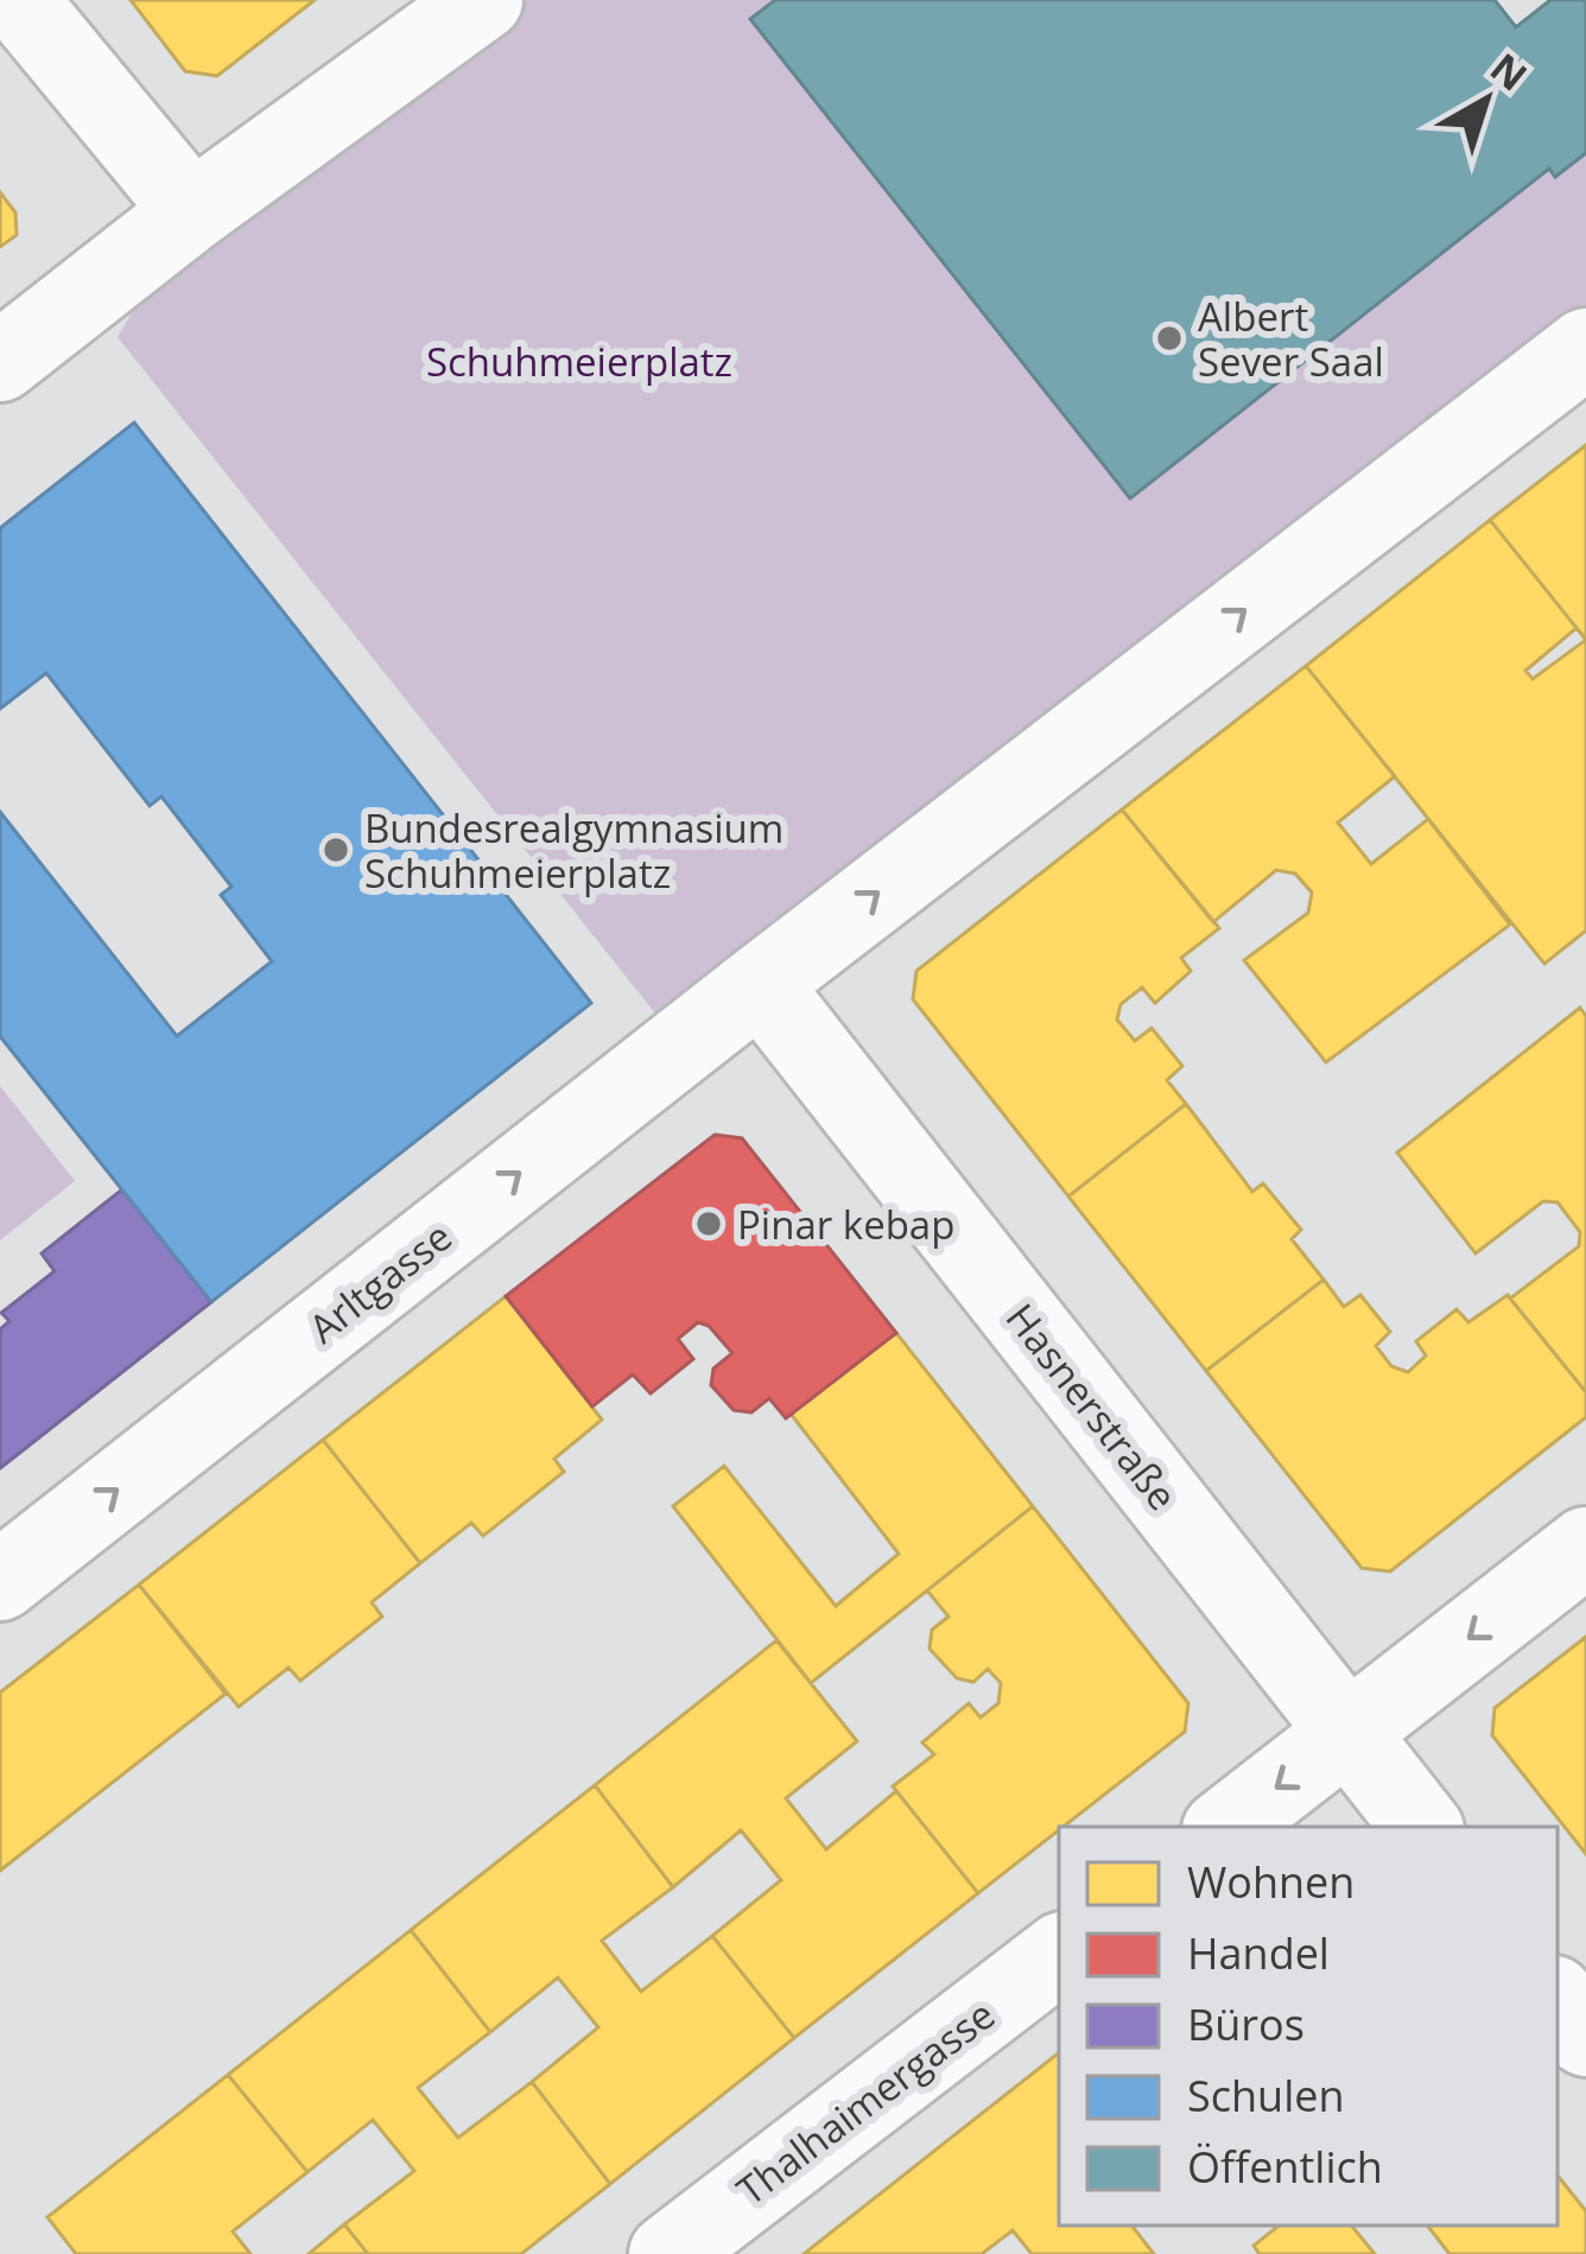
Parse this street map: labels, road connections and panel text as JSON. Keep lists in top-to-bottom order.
{
  "streets": {
    "street": ["Arltgasse", "Hasnerstraße", "Thalhaimergasse"]
  },
  "crossings": [
    ["Arltgasse", "Hasnerstraße"]
  ],
  "one_way": ["Arltgasse"],
  "parks": ["Schuhmeierplatz"],
  "places": ["Albert Sever Saal", "Bundesrealgymnasium Schuhmeierplatz", "Pinar kebap"],
  "legend": [
    "Wohnen",
    "Handel",
    "Büros",
    "Schulen",
    "Öffentlich"
  ],
  "north": "top right"
}
